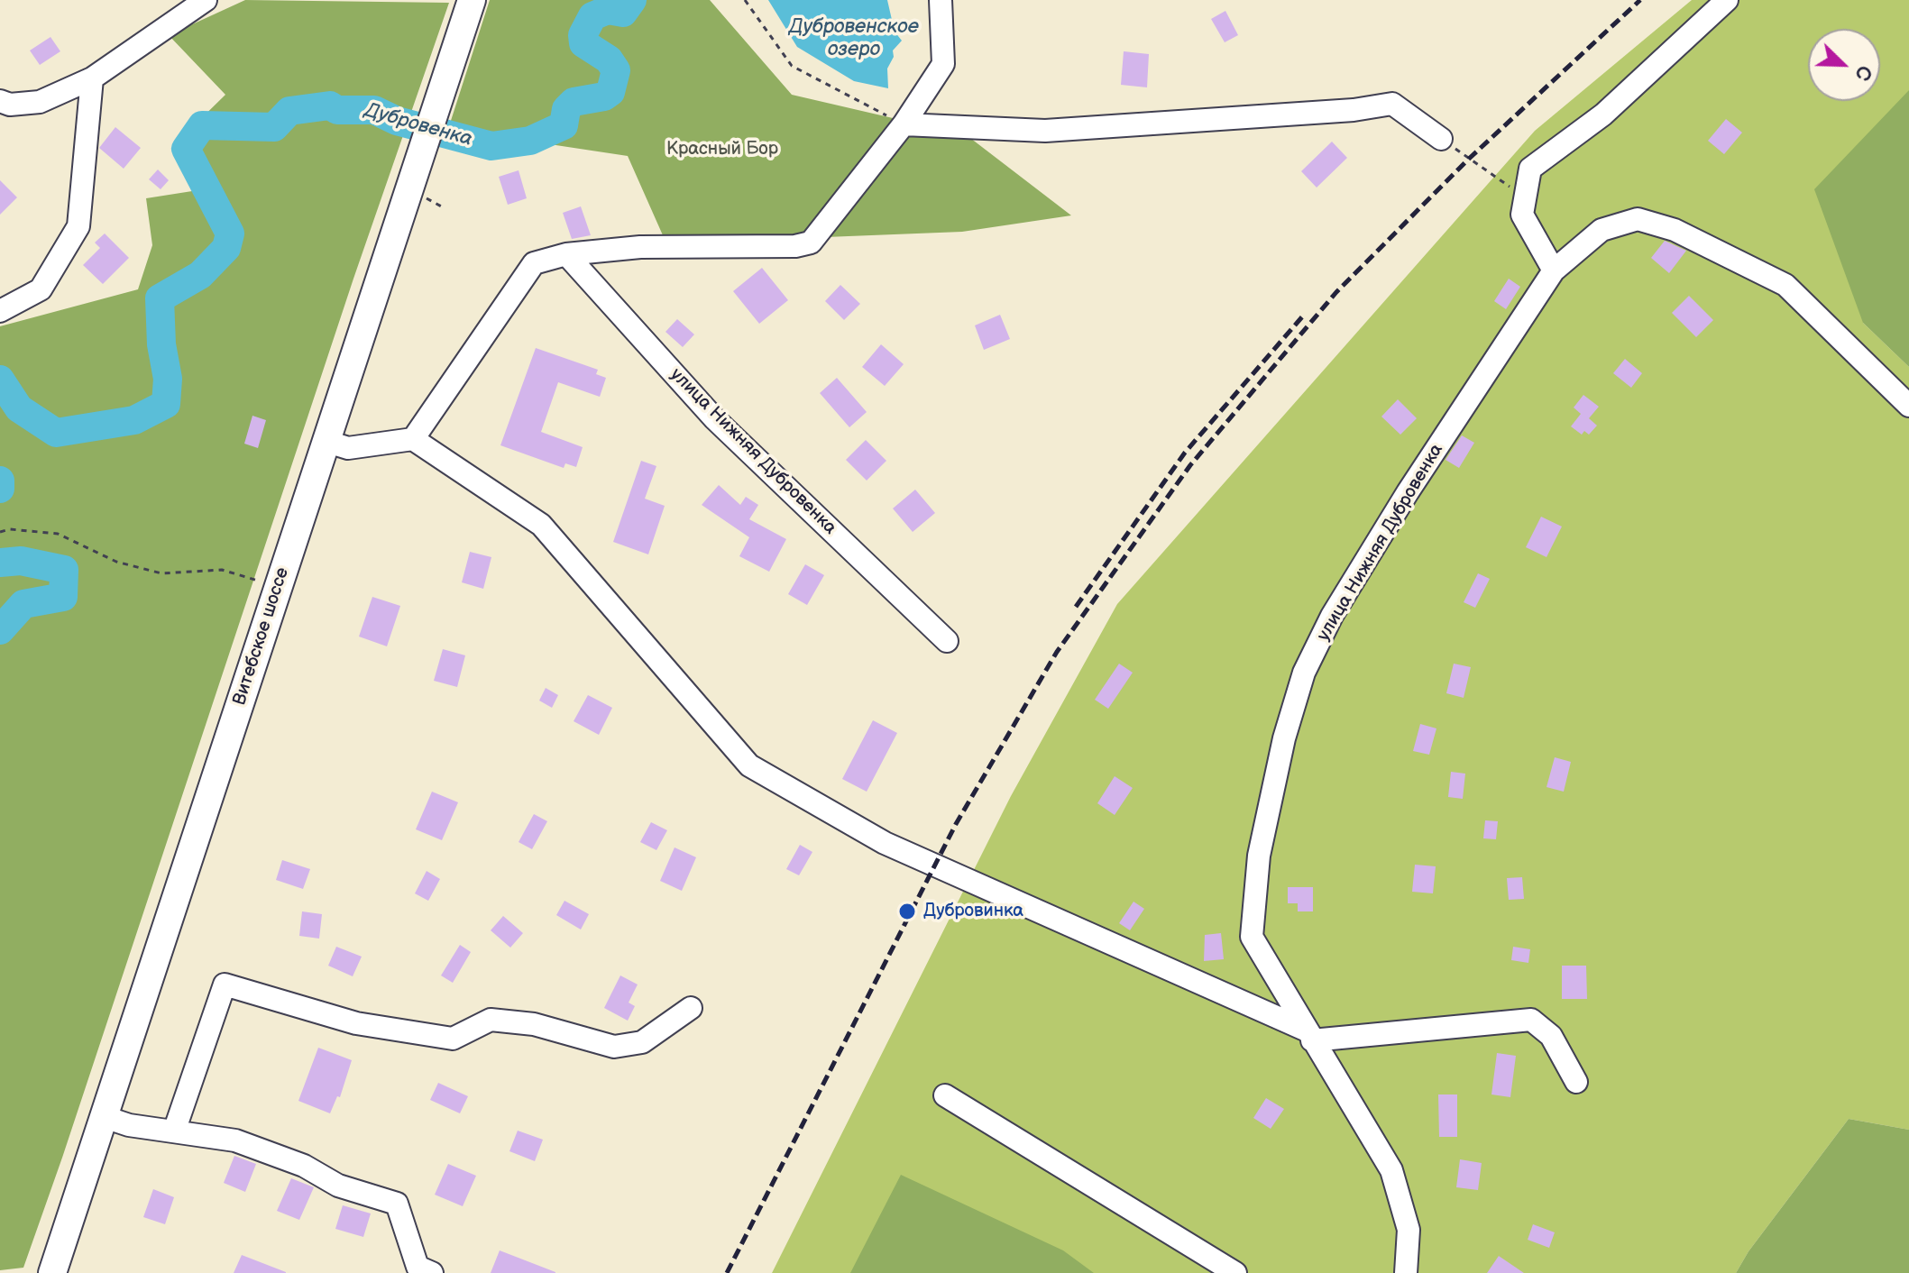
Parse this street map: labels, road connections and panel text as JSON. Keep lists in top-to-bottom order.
{
  "streets": {
    "main road": ["Витебское шоссе"],
    "street": ["улица Нижняя Дубровенка"]
  },
  "water": ["Дубровенское озеро", "Дубровенка"],
  "parks": ["Красный Бор"],
  "places": ["Дубровинка"],
  "north": "bottom right"
}
